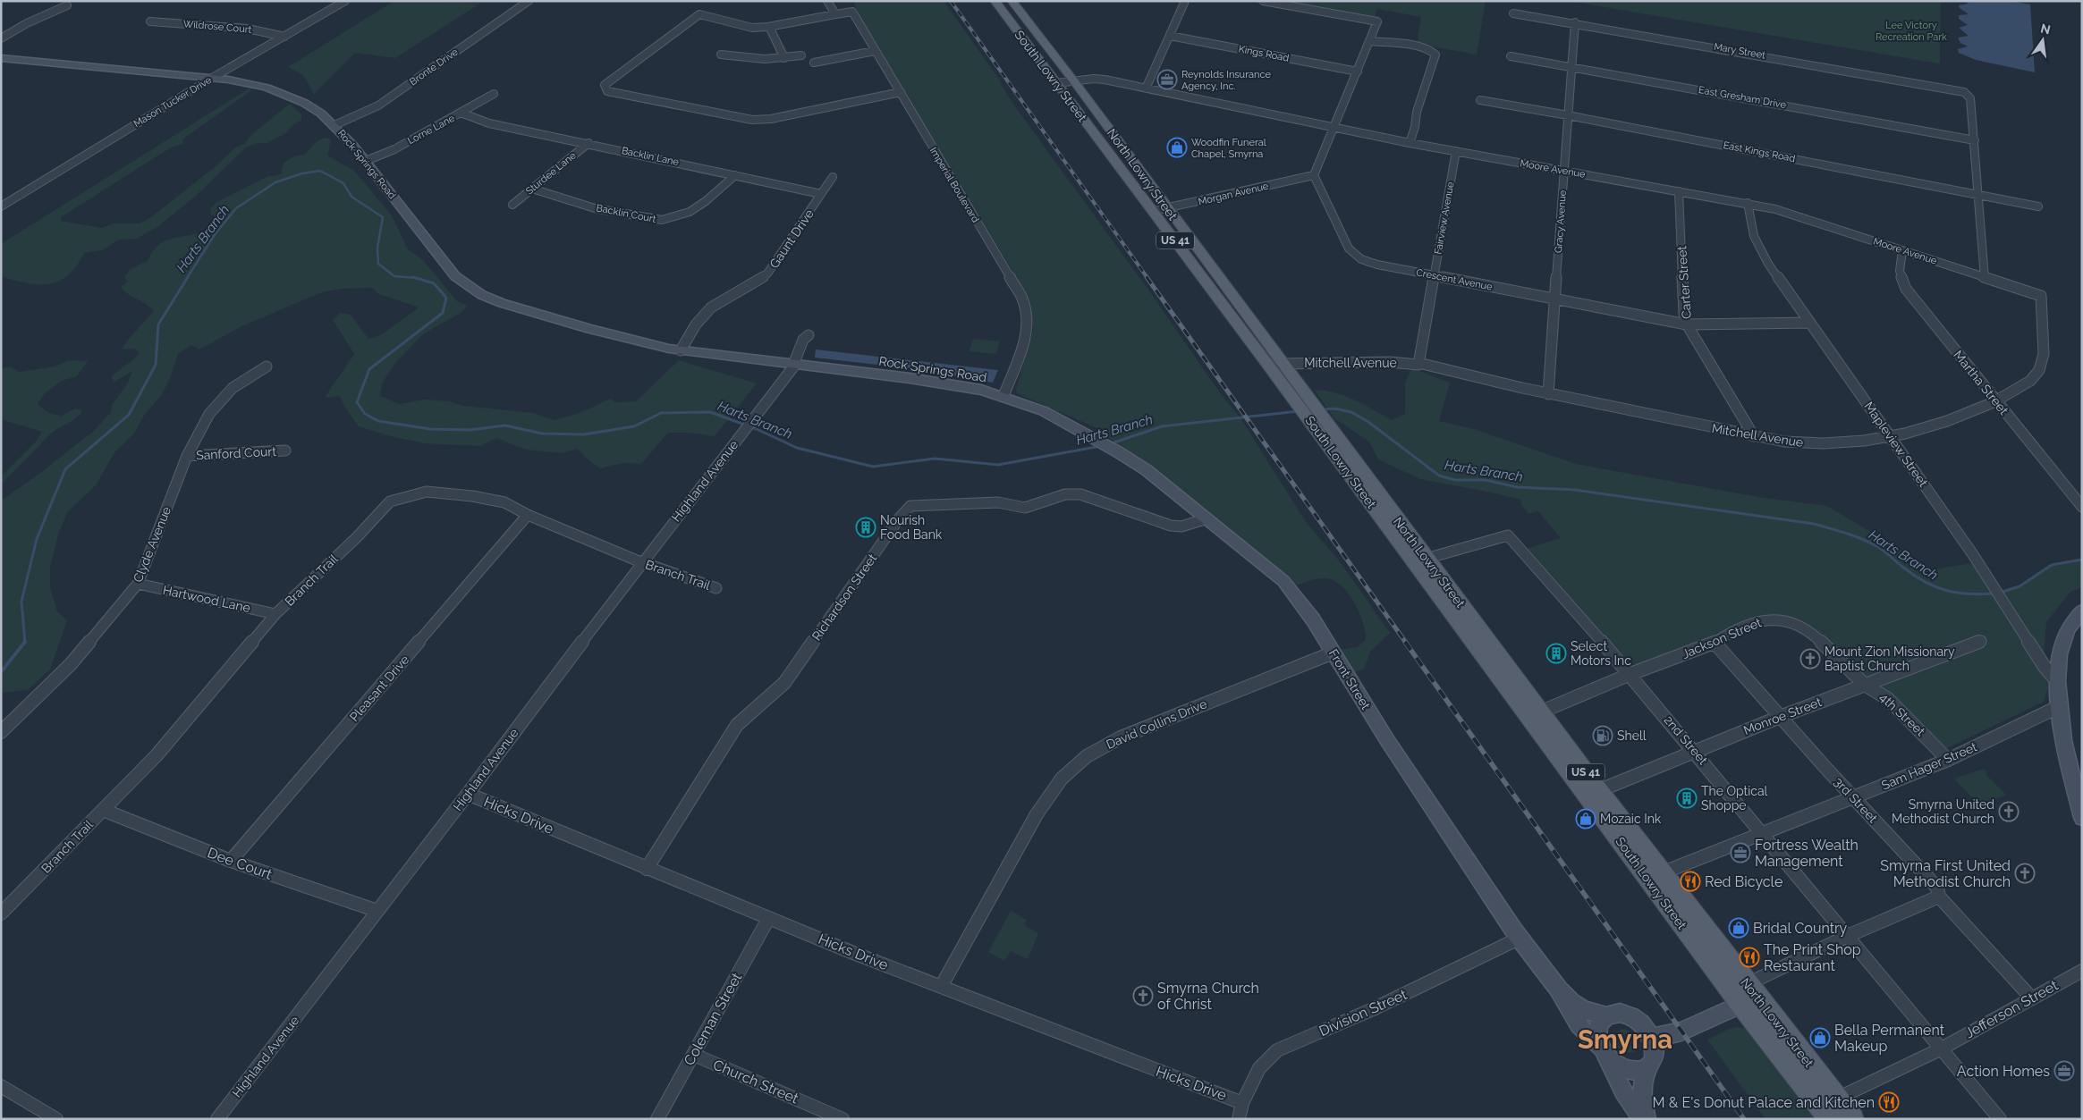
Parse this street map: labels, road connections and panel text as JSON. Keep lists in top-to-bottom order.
{
  "streets": {
    "main road": ["South Lowry Street", "North Lowry Street", "US 41"],
    "street": [
      "Wildrose Court",
      "Mary Street",
      "Kings Road",
      "Bronte Drive",
      "East Gresham Drive",
      "Mason Tucker Drive",
      "Lorne Lane",
      "East Kings Road",
      "Backlin Lane",
      "Rock Springs Road",
      "Moore Avenue",
      "Sturdee Lane",
      "Imperial Boulevard",
      "Morgan Avenue",
      "Backlin Court",
      "Fairview Avenue",
      "Gracy Avenue",
      "Gaunt Drive",
      "Crescent Avenue",
      "Carter Street",
      "Mitchell Avenue",
      "Martha Street",
      "Mapleview Street",
      "Sanford Court",
      "Highland Avenue",
      "Clyde Avenue",
      "Branch Trail",
      "Richardson Street",
      "Hartwood Lane",
      "Jackson Street",
      "Front Street",
      "Pleasant Drive",
      "4th Street",
      "Monroe Street",
      "David Collins Drive",
      "2nd Street",
      "Sam Hager Street",
      "3rd Street",
      "Hicks Drive",
      "Dee Court",
      "Jefferson Street",
      "Division Street",
      "Coleman Street",
      "Church Street"
    ]
  },
  "crossings": [
    ["Wildrose Court", "Mason Tucker Drive"],
    ["Mary Street", "East Gresham Drive"],
    ["Mary Street", "Gracy Avenue"],
    ["Bronte Drive", "Rock Springs Road"],
    ["South Lowry Street", "Moore Avenue"],
    ["South Lowry Street", "North Lowry Street"],
    ["South Lowry Street", "Morgan Avenue"],
    ["South Lowry Street", "Jackson Street"],
    ["South Lowry Street", "Monroe Street"],
    ["South Lowry Street", "Sam Hager Street"],
    ["South Lowry Street", "Jefferson Street"],
    ["East Gresham Drive", "Gracy Avenue"],
    ["Mason Tucker Drive", "Rock Springs Road"],
    ["Lorne Lane", "Backlin Lane"],
    ["Lorne Lane", "Rock Springs Road"],
    ["East Kings Road", "Gracy Avenue"],
    ["Backlin Lane", "Sturdee Lane"],
    ["Backlin Lane", "Backlin Court"],
    ["Backlin Lane", "Gaunt Drive"],
    ["Rock Springs Road", "Imperial Boulevard"],
    ["Rock Springs Road", "Gaunt Drive"],
    ["Rock Springs Road", "Highland Avenue"],
    ["Rock Springs Road", "Front Street"],
    ["Moore Avenue", "North Lowry Street"],
    ["Moore Avenue", "Fairview Avenue"],
    ["Moore Avenue", "Gracy Avenue"],
    ["Moore Avenue", "Carter Street"],
    ["Moore Avenue", "Mitchell Avenue"],
    ["Moore Avenue", "Martha Street"],
    ["Moore Avenue", "Mapleview Street"],
    ["Sturdee Lane", "Backlin Court"],
    ["North Lowry Street", "Morgan Avenue"],
    ["North Lowry Street", "Mitchell Avenue"],
    ["North Lowry Street", "Jackson Street"],
    ["North Lowry Street", "2nd Street"],
    ["North Lowry Street", "Sam Hager Street"],
    ["North Lowry Street", "Jefferson Street"],
    ["Morgan Avenue", "Crescent Avenue"],
    ["Fairview Avenue", "Crescent Avenue"],
    ["Fairview Avenue", "Mitchell Avenue"],
    ["Gracy Avenue", "Crescent Avenue"],
    ["Gracy Avenue", "Mitchell Avenue"],
    ["Crescent Avenue", "Carter Street"],
    ["Crescent Avenue", "Mapleview Street"],
    ["Carter Street", "Mitchell Avenue"],
    ["Mitchell Avenue", "Martha Street"],
    ["Mitchell Avenue", "Mapleview Street"],
    ["Sanford Court", "Clyde Avenue"],
    ["Highland Avenue", "Branch Trail"],
    ["Highland Avenue", "Hicks Drive"],
    ["Highland Avenue", "Dee Court"],
    ["Clyde Avenue", "Hartwood Lane"],
    ["Branch Trail", "Hartwood Lane"],
    ["Branch Trail", "Pleasant Drive"],
    ["Branch Trail", "Dee Court"],
    ["Richardson Street", "Front Street"],
    ["Richardson Street", "Hicks Drive"],
    ["Jackson Street", "4th Street"],
    ["Jackson Street", "2nd Street"],
    ["Jackson Street", "3rd Street"],
    ["Front Street", "David Collins Drive"],
    ["Front Street", "Division Street"],
    ["Pleasant Drive", "Dee Court"],
    ["4th Street", "Monroe Street"],
    ["4th Street", "Sam Hager Street"],
    ["Monroe Street", "2nd Street"],
    ["Monroe Street", "3rd Street"],
    ["David Collins Drive", "Hicks Drive"],
    ["2nd Street", "Sam Hager Street"],
    ["2nd Street", "Jefferson Street"],
    ["Sam Hager Street", "3rd Street"],
    ["3rd Street", "Jefferson Street"],
    ["Hicks Drive", "Division Street"],
    ["Hicks Drive", "Coleman Street"],
    ["Coleman Street", "Church Street"]
  ],
  "districts": ["Smyrna"],
  "water": ["Harts Branch"],
  "parks": ["Lee Victory Recreation Park"],
  "places": {
    "office": ["Reynolds Insurance Agency, Inc.", "Fortress Wealth Management", "Action Homes"],
    "shop": [
      "Woodfin Funeral Chapel, Smyrna",
      "Mozaic Ink",
      "Bridal Country",
      "Bella Permanent Makeup"
    ],
    "building": ["Nourish Food Bank", "Select Motors Inc", "The Optical Shoppe"],
    "church": [
      "Mount Zion Missionary Baptist Church",
      "Smyrna United Methodist Church",
      "Smyrna First United Methodist Church",
      "Smyrna Church of Christ"
    ],
    "fuel station": ["Shell"],
    "restaurant": ["Red Bicycle", "The Print Shop Restaurant", "M & E's Donut Palace and Kitchen"]
  },
  "north": "top"
}
